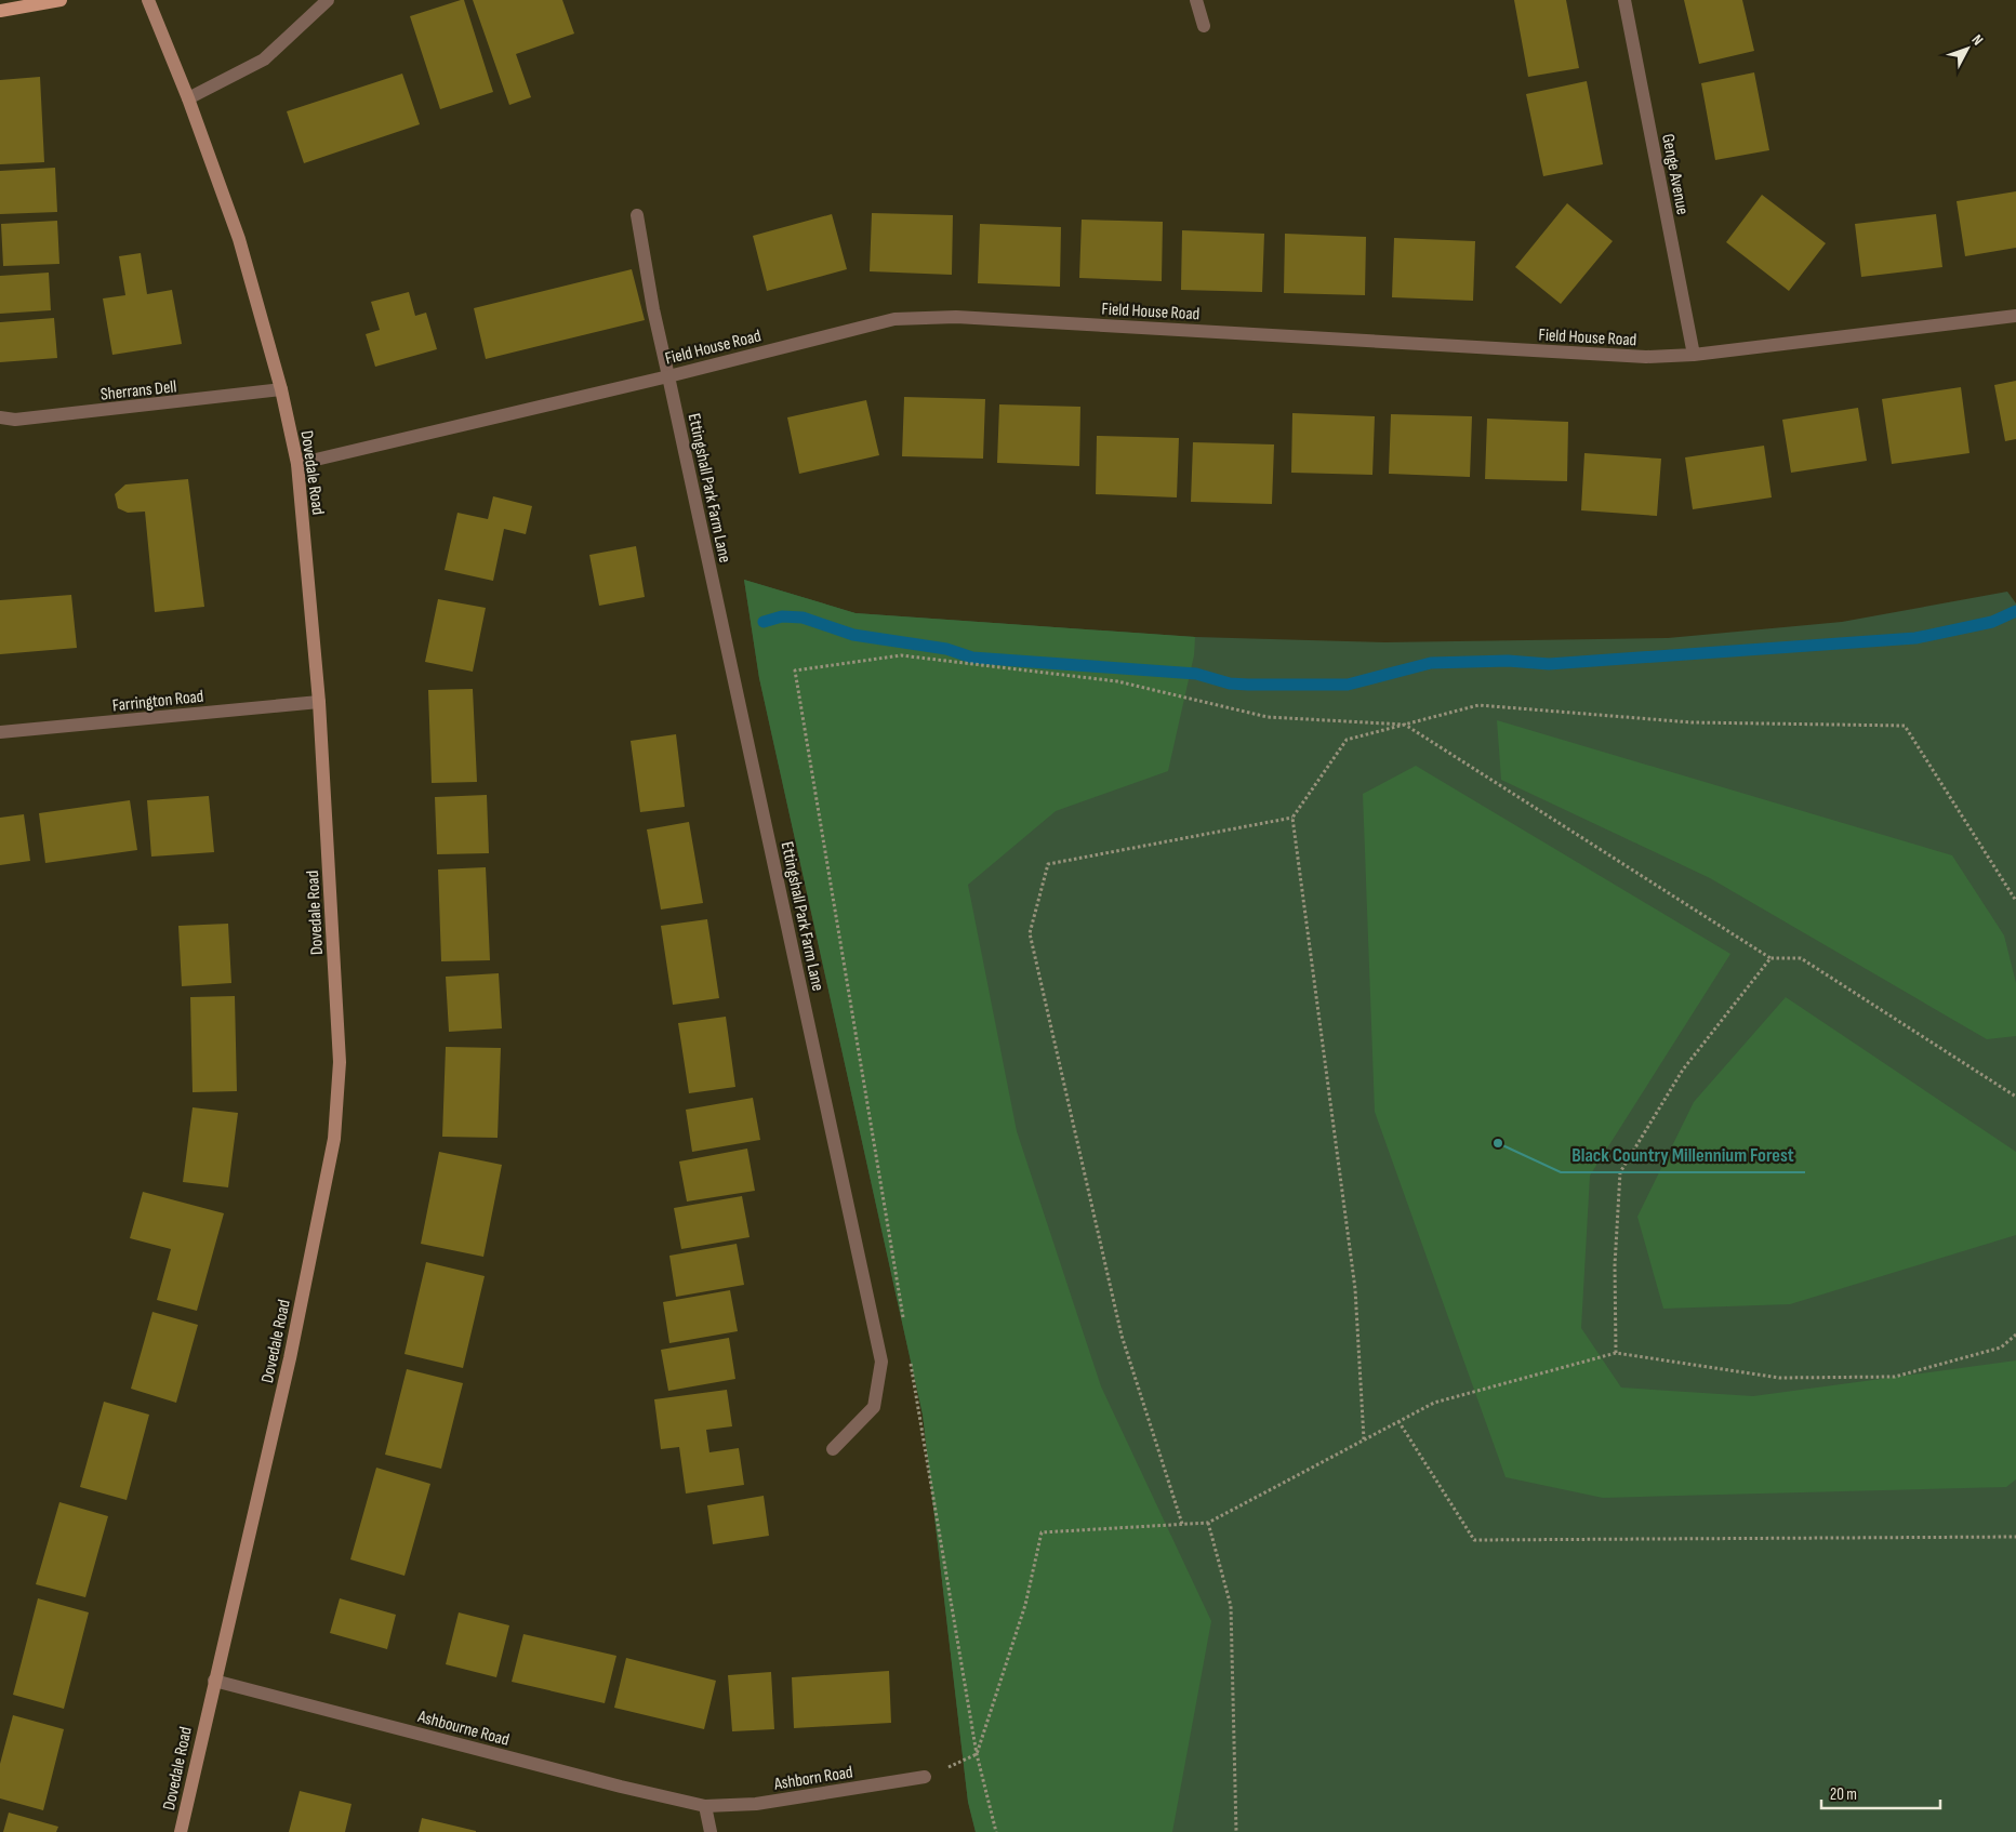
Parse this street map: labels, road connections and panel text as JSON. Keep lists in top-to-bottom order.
{
  "streets": {
    "street": [
      "Genge Avenue",
      "Field House Road",
      "Sherrans Dell",
      "Dovedale Road",
      "Ettingshall Park Farm Lane",
      "Farrington Road",
      "Ashbourne Road",
      "Ashborn Road"
    ]
  },
  "crossings": [
    ["Genge Avenue", "Field House Road"],
    ["Field House Road", "Dovedale Road"],
    ["Field House Road", "Ettingshall Park Farm Lane"],
    ["Sherrans Dell", "Dovedale Road"],
    ["Dovedale Road", "Farrington Road"],
    ["Dovedale Road", "Ashbourne Road"],
    ["Ashbourne Road", "Ashborn Road"]
  ],
  "places": ["Black Country Millennium Forest"],
  "scale_bar": "20 m",
  "north": "top right"
}
